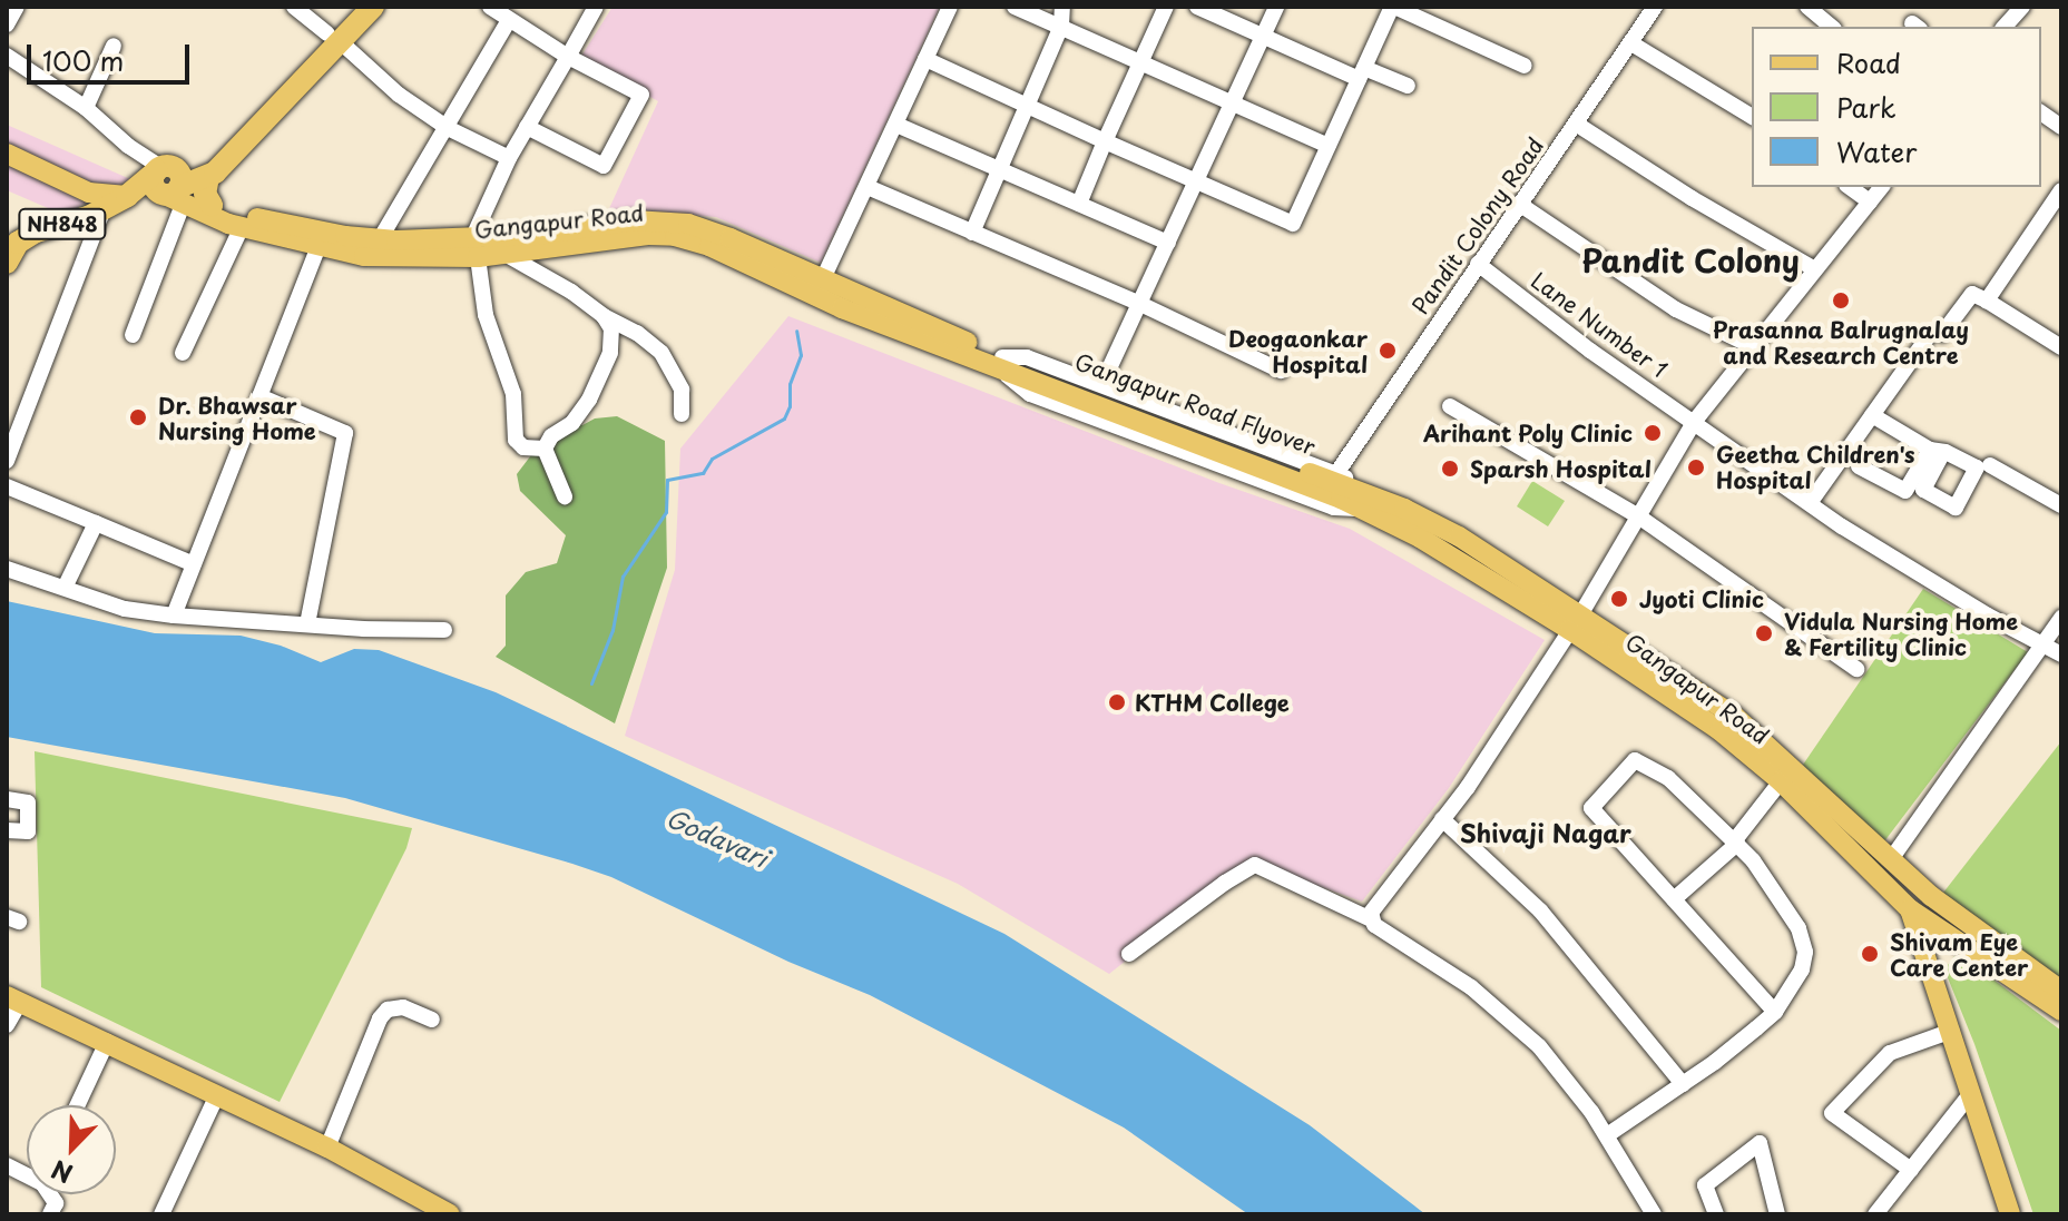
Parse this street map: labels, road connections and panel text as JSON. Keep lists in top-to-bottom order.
{
  "streets": {
    "highway": ["NH848"],
    "main road": ["Gangapur Road", "Gangapur Road Flyover"],
    "street": ["Pandit Colony Road", "Lane Number 1"]
  },
  "crossings": [
    ["Gangapur Road", "NH848"],
    ["Gangapur Road", "Gangapur Road Flyover"],
    ["Pandit Colony Road", "Lane Number 1"],
    ["Pandit Colony Road", "Gangapur Road Flyover"]
  ],
  "districts": ["Pandit Colony", "Shivaji Nagar"],
  "water": ["Godavari"],
  "places": [
    "Prasanna Balrugnalay and Research Centre",
    "Deogaonkar Hospital",
    "Dr. Bhawsar Nursing Home",
    "Arihant Poly Clinic",
    "Geetha Children's Hospital",
    "Sparsh Hospital",
    "Jyoti Clinic",
    "Vidula Nursing Home & Fertility Clinic",
    "KTHM College",
    "Shivam Eye Care Center"
  ],
  "legend": ["Road", "Park", "Water"],
  "scale_bar": "100 m",
  "north": "bottom left"
}
